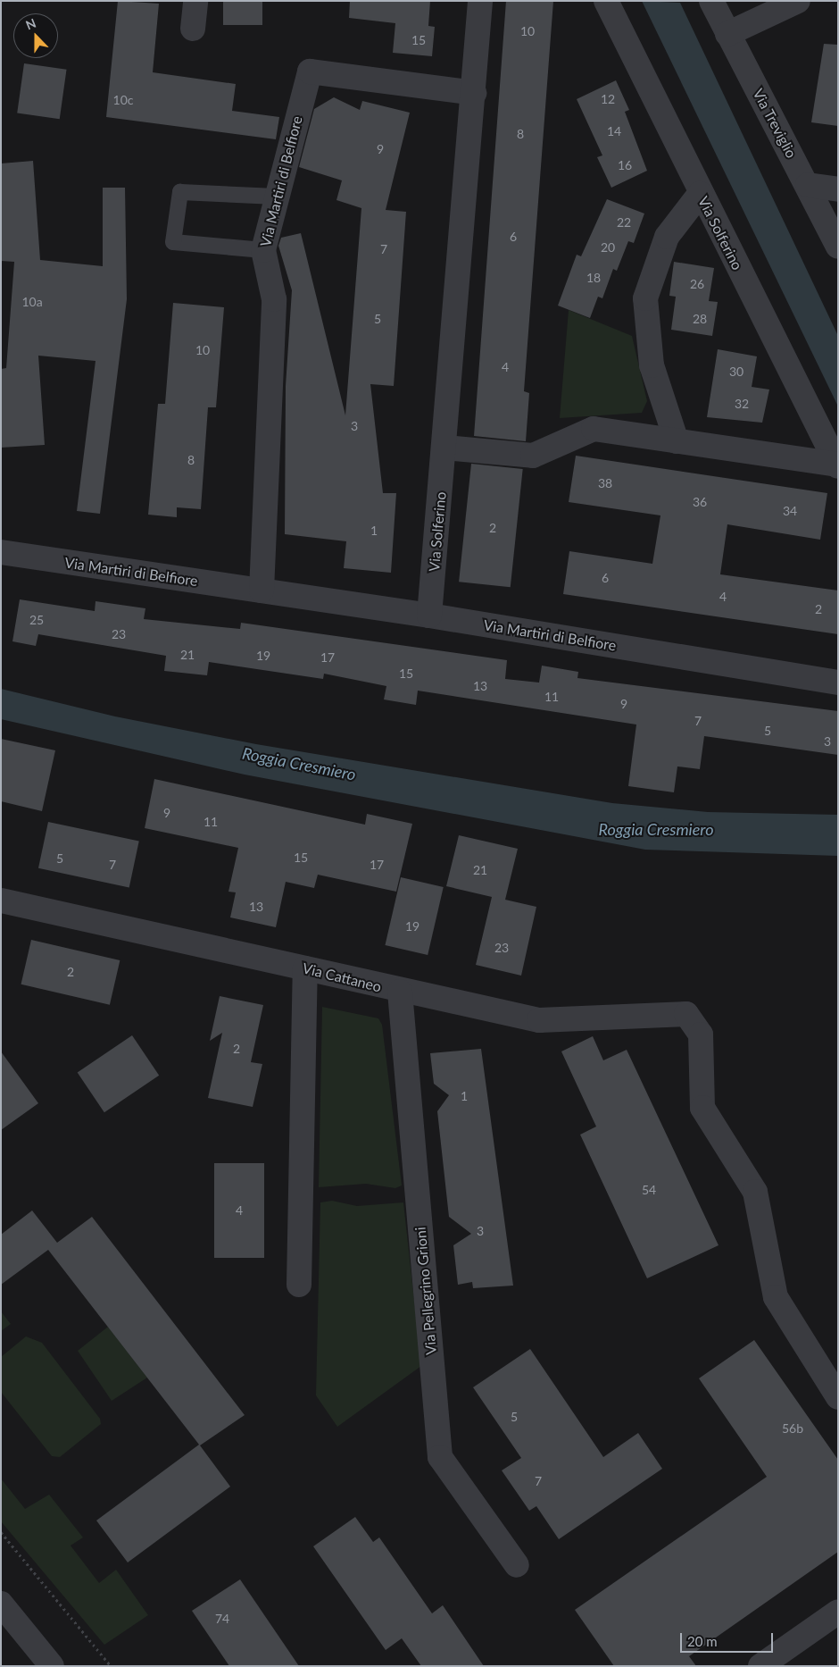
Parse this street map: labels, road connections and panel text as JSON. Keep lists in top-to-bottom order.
{
  "streets": {
    "street": [
      "Via Treviglio",
      "Via Martiri di Belfiore",
      "Via Solferino",
      "Via Cattaneo",
      "Via Pellegrino Grioni"
    ]
  },
  "crossings": [
    ["Via Martiri di Belfiore", "Via Solferino"],
    ["Via Cattaneo", "Via Pellegrino Grioni"]
  ],
  "water": ["Roggia Cresmiero"],
  "house_numbers": [
    "10",
    "15",
    "12",
    "10c",
    "14",
    "8",
    "9",
    "16",
    "22",
    "6",
    "20",
    "7",
    "18",
    "26",
    "10a",
    "5",
    "28",
    "10",
    "4",
    "30",
    "32",
    "3",
    "8",
    "38",
    "36",
    "34",
    "2",
    "1",
    "6",
    "4",
    "2",
    "25",
    "23",
    "21",
    "19",
    "17",
    "15",
    "13",
    "11",
    "9",
    "7",
    "5",
    "3",
    "9",
    "11",
    "15",
    "5",
    "7",
    "17",
    "21",
    "13",
    "19",
    "23",
    "2",
    "2",
    "1",
    "54",
    "4",
    "3",
    "5",
    "56b",
    "7",
    "74"
  ],
  "scale_bar": "20 m",
  "north": "top"
}
